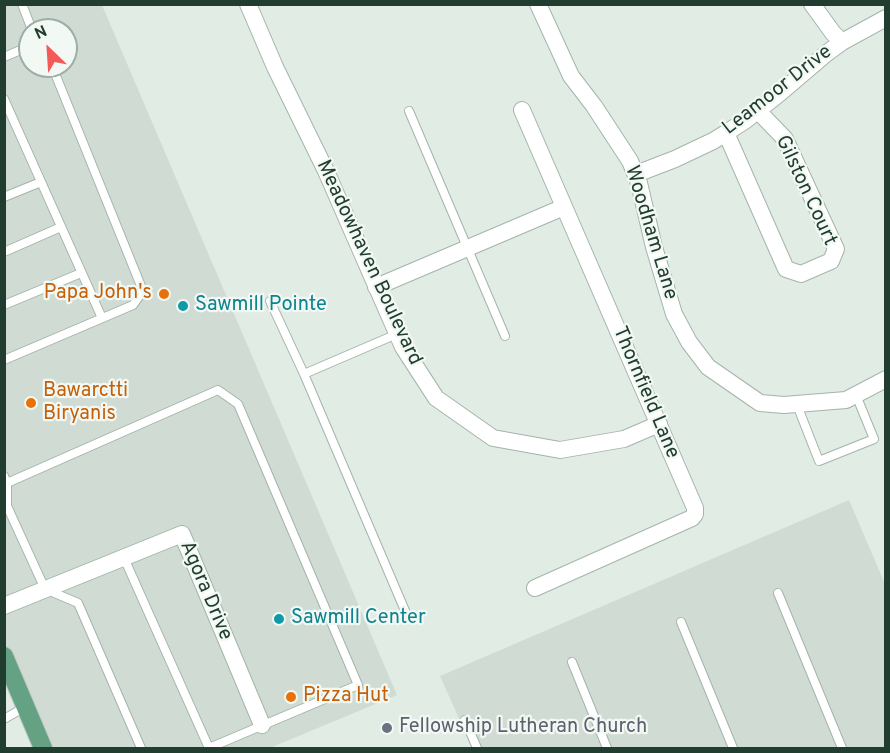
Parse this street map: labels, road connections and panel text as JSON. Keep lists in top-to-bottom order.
{
  "streets": {
    "street": [
      "Leamoor Drive",
      "Gilston Court",
      "Woodham Lane",
      "Meadowhaven Boulevard",
      "Thornfield Lane",
      "Agora Drive"
    ]
  },
  "crossings": [
    ["Leamoor Drive", "Gilston Court"],
    ["Leamoor Drive", "Woodham Lane"],
    ["Meadowhaven Boulevard", "Thornfield Lane"]
  ],
  "places": [
    "Papa John's",
    "Sawmill Pointe",
    "Bawarctti Biryanis",
    "Sawmill Center",
    "Pizza Hut",
    "Fellowship Lutheran Church"
  ],
  "north": "top left"
}
